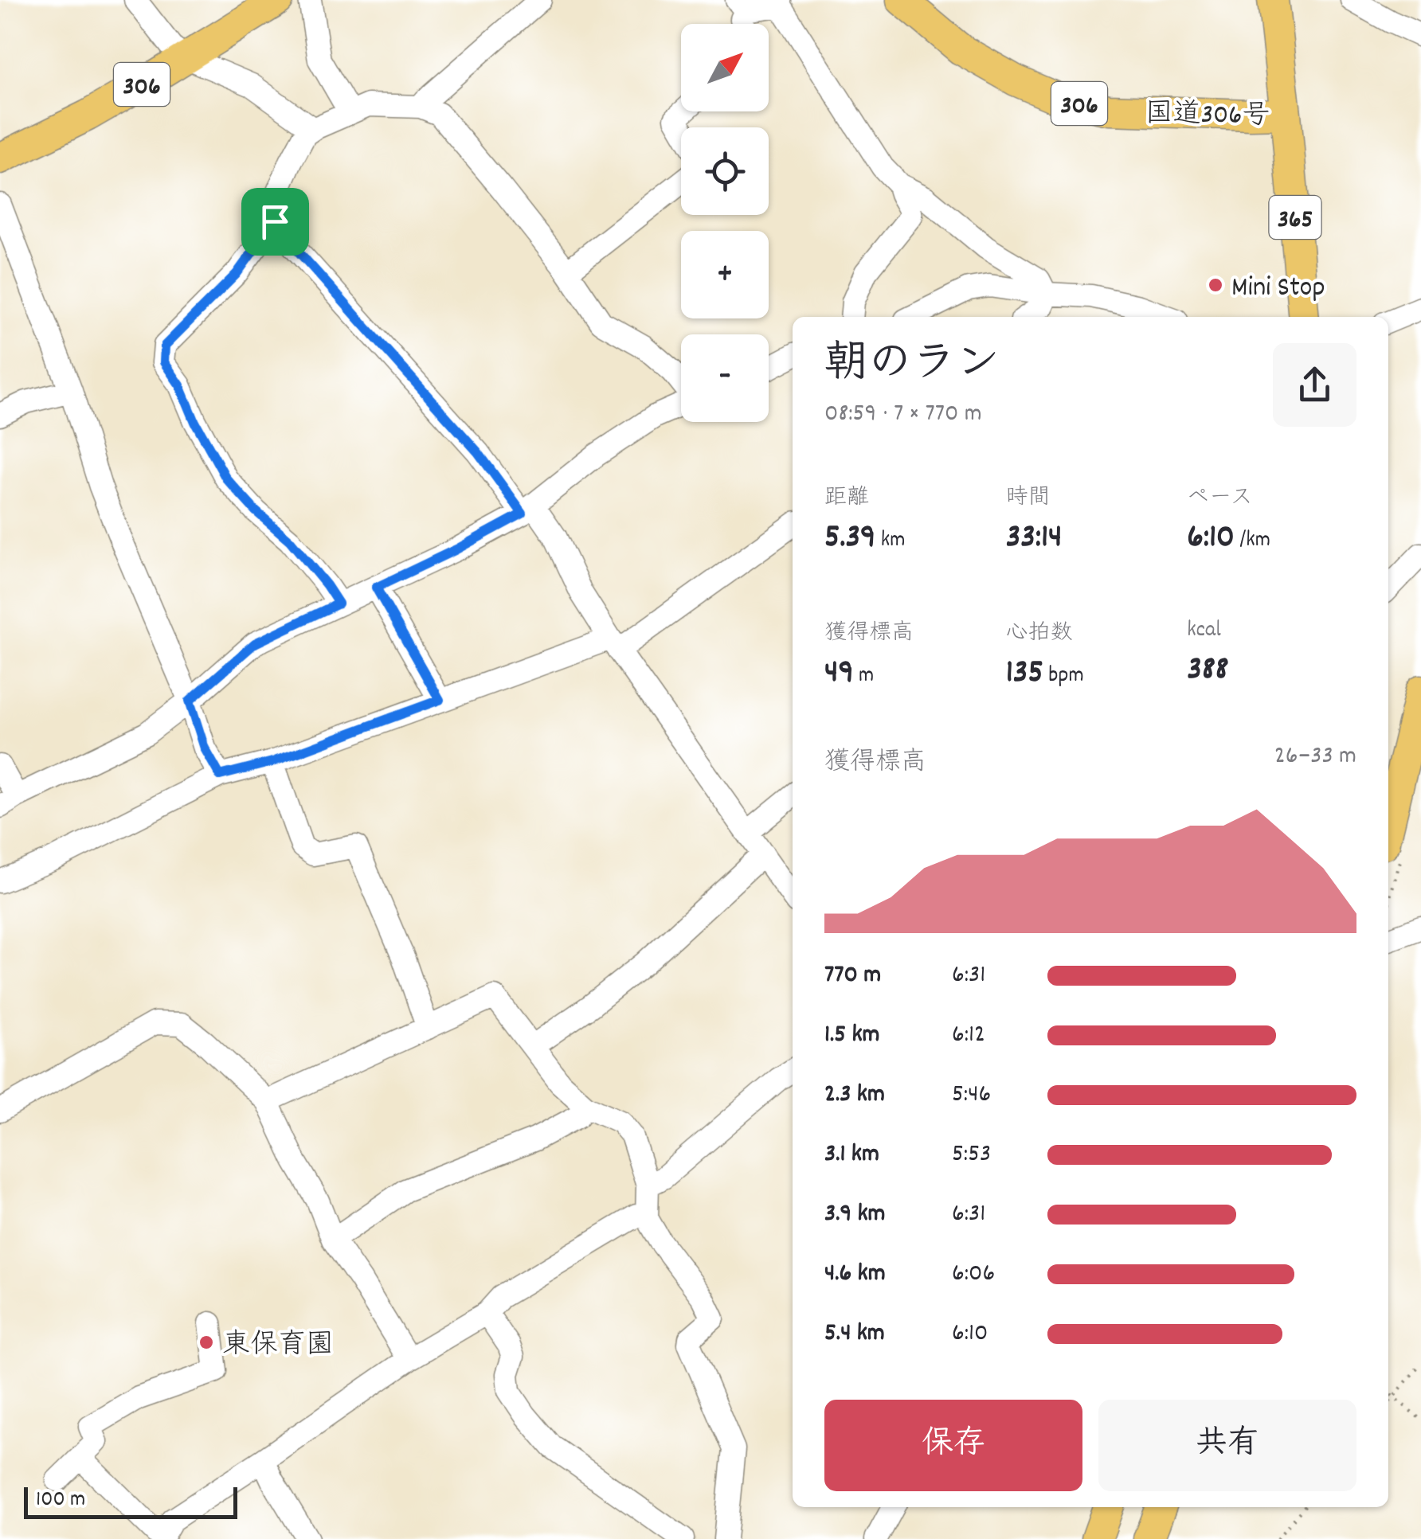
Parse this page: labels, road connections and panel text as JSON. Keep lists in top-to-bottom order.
{
  "streets": {
    "highway": ["306", "国道306号", "365"]
  },
  "crossings": [
    ["国道306号", "365"]
  ],
  "places": ["Mini Stop", "東保育園"],
  "scale_bar": "100 m",
  "north": "top right",
  "page": {
    "map_buttons": ["+", "−"],
    "heading": ["朝のラン", "08:59 · 7 × 770 m"],
    "stats": [
      ["距離", "5.39 km"],
      ["時間", "33:14"],
      ["ペース", "6:10 /km"],
      ["獲得標高", "49 m"],
      ["心拍数", "135 bpm"],
      ["kcal", "388"]
    ],
    "chart": ["獲得標高", "26–33 m"],
    "list": [
      {
        "name": "770 m",
        "note": "6:31"
      },
      {
        "name": "1.5 km",
        "note": "6:12"
      },
      {
        "name": "2.3 km",
        "note": "5:46"
      },
      {
        "name": "3.1 km",
        "note": "5:53"
      },
      {
        "name": "3.9 km",
        "note": "6:31"
      },
      {
        "name": "4.6 km",
        "note": "6:06"
      },
      {
        "name": "5.4 km",
        "note": "6:10"
      }
    ],
    "buttons": ["保存", "共有"],
    "scale": "100 m"
  }
}
